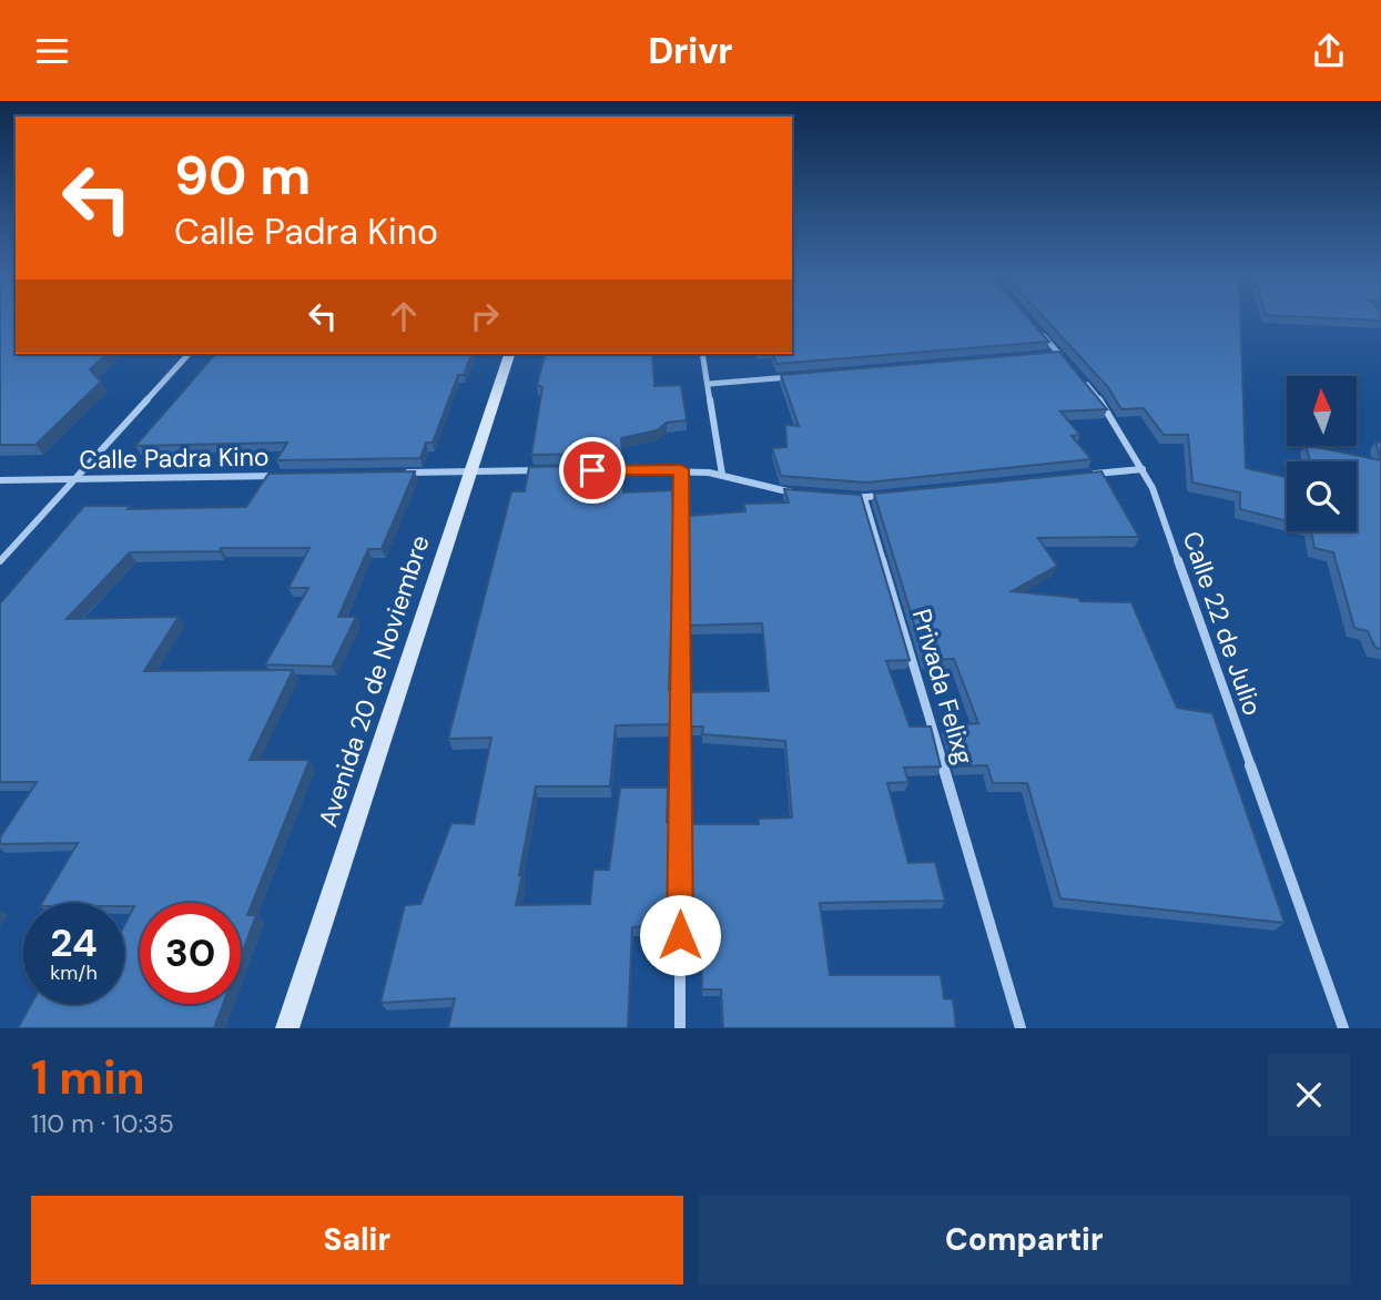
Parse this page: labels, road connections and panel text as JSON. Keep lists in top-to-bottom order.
{
  "streets": {
    "street": [
      "Calle Padra Kino",
      "Calle 22 de Julio",
      "Avenida 20 de Noviembre",
      "Privada Felixg"
    ]
  },
  "north": "top",
  "page": {
    "header": "Drivr",
    "turn": ["90 m", "Calle Padra Kino"],
    "speed": "24 km/h",
    "limit": "30",
    "heading": ["1 min", "110 m · 10:35"],
    "buttons": ["Salir", "Compartir"]
  }
}
